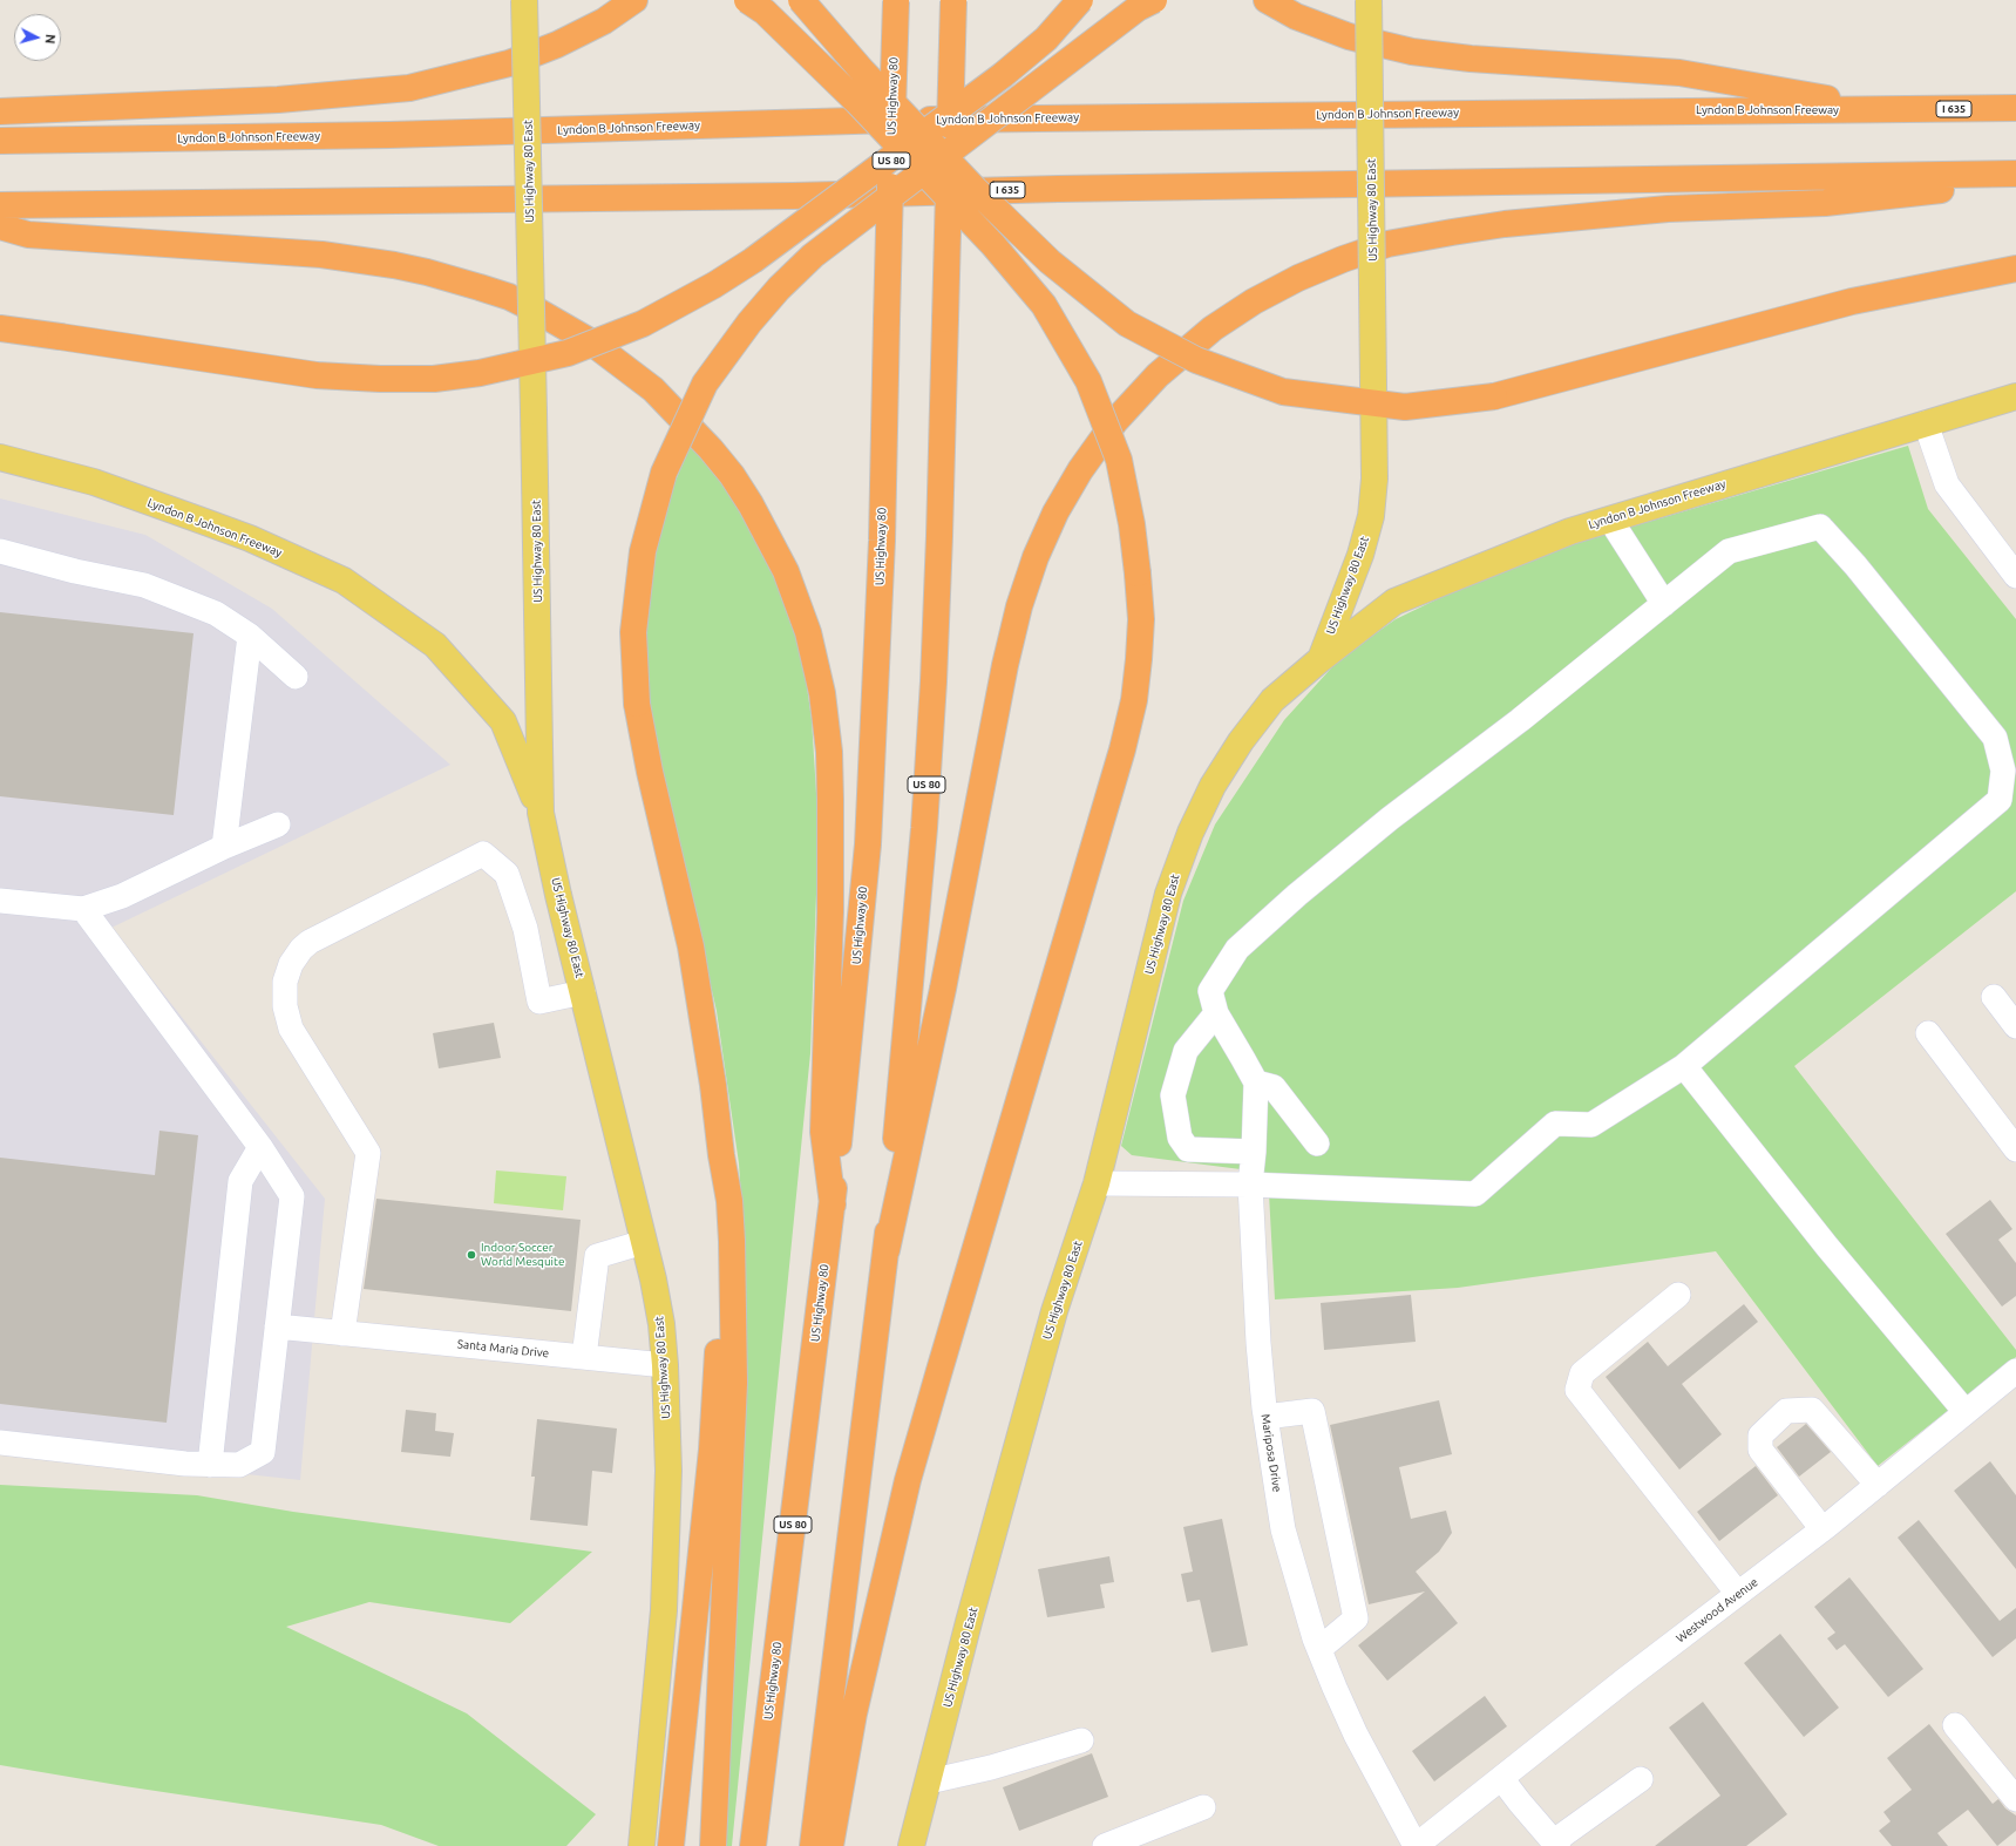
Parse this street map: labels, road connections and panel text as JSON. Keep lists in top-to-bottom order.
{
  "streets": {
    "highway": [
      "US Highway 80",
      "I 635",
      "Lyndon B Johnson Freeway",
      "US 80"
    ],
    "main road": ["US Highway 80 East"],
    "street": ["Santa Maria Drive", "Mariposa Drive", "Westwood Avenue"]
  },
  "crossings": [
    ["Lyndon B Johnson Freeway", "US Highway 80 East"],
    ["US Highway 80 East", "Santa Maria Drive"],
    ["Mariposa Drive", "Westwood Avenue"]
  ],
  "places": ["Indoor Soccer World Mesquite"],
  "north": "right"
}
